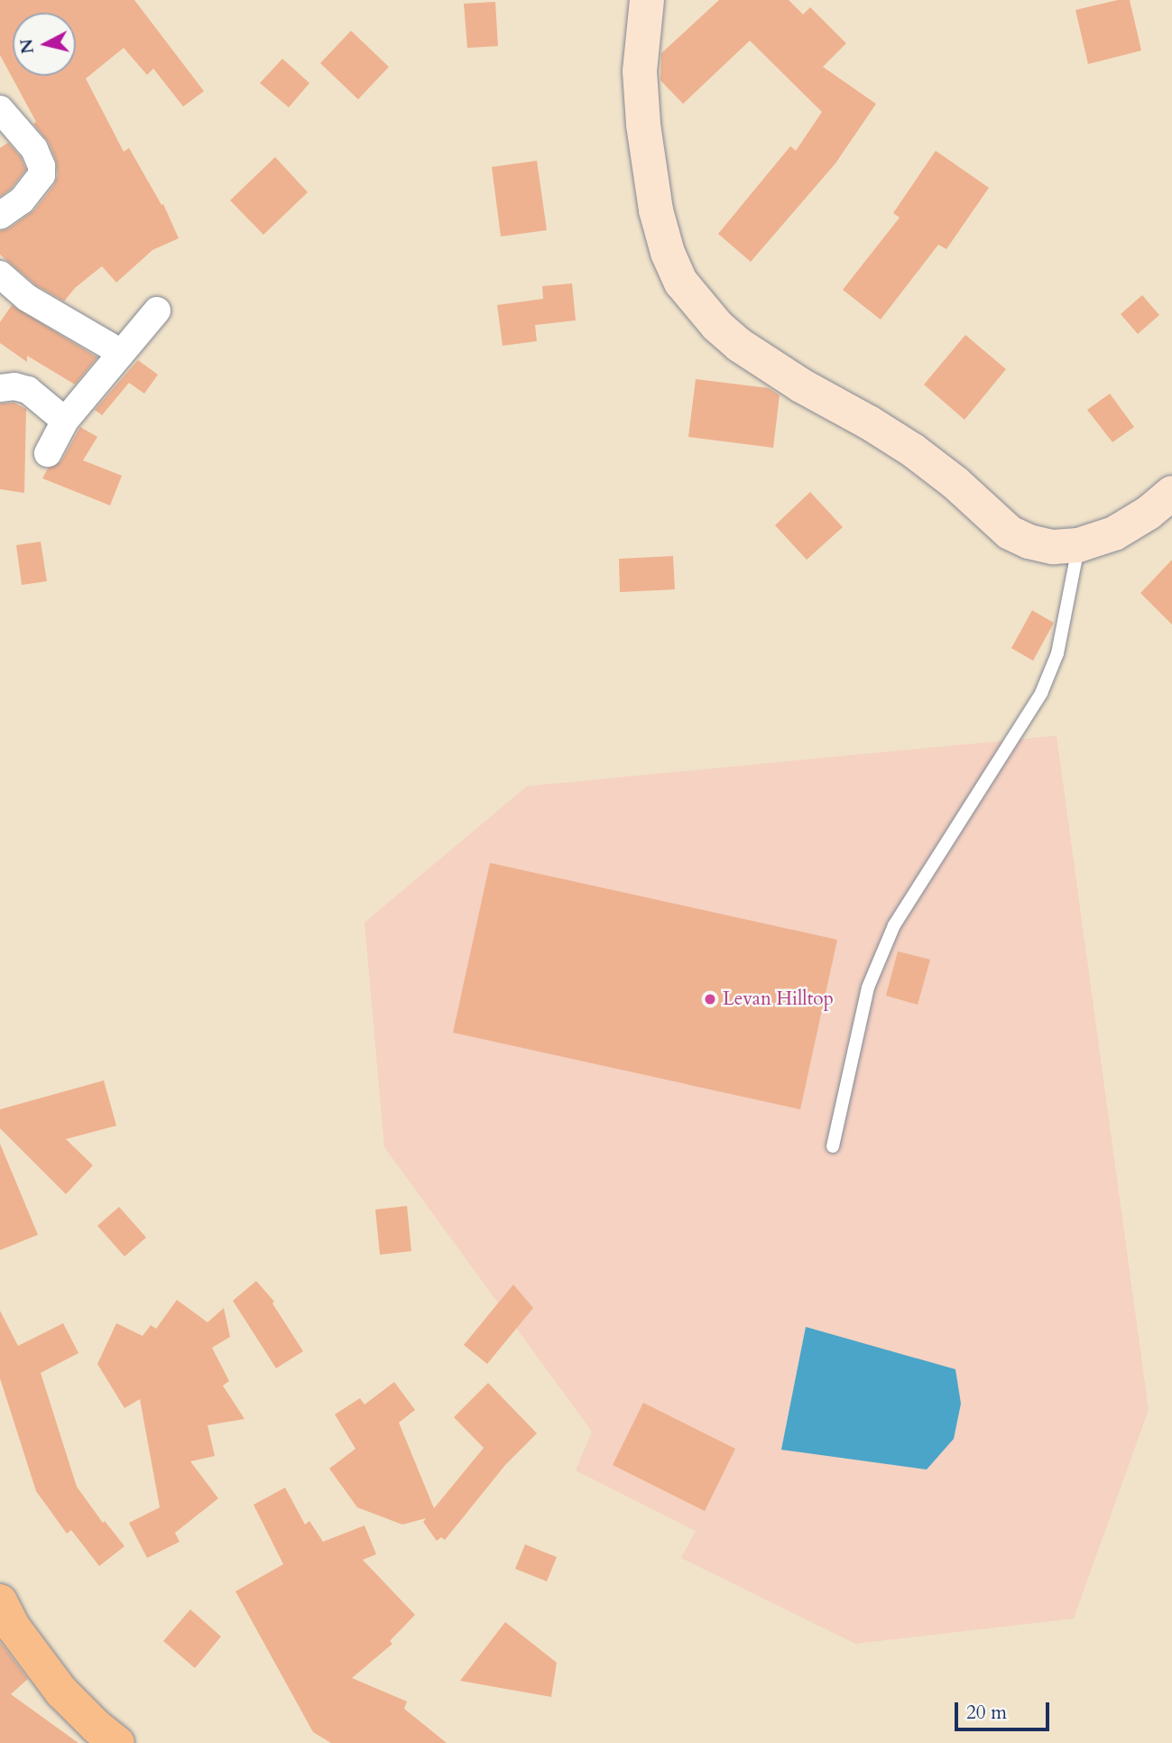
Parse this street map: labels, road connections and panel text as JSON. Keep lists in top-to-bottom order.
{
  "places": ["Levan Hilltop"],
  "scale_bar": "20 m",
  "north": "left"
}
